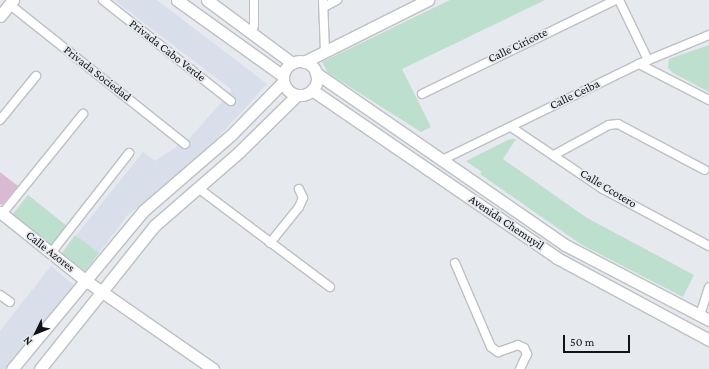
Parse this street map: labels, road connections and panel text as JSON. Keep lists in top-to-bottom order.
{
  "streets": {
    "main road": ["Avenida Chemuyil", "Calle Azores"],
    "street": [
      "Calle Ciricote",
      "Privada Cabo Verde",
      "Privada Sociedad",
      "Calle Ceiba",
      "Calle Ccotero"
    ]
  },
  "crossings": [
    ["Calle Ciricote", "Calle Ceiba"],
    ["Calle Ceiba", "Calle Ccotero"],
    ["Calle Ceiba", "Avenida Chemuyil"]
  ],
  "scale_bar": "50 m",
  "north": "bottom left"
}
